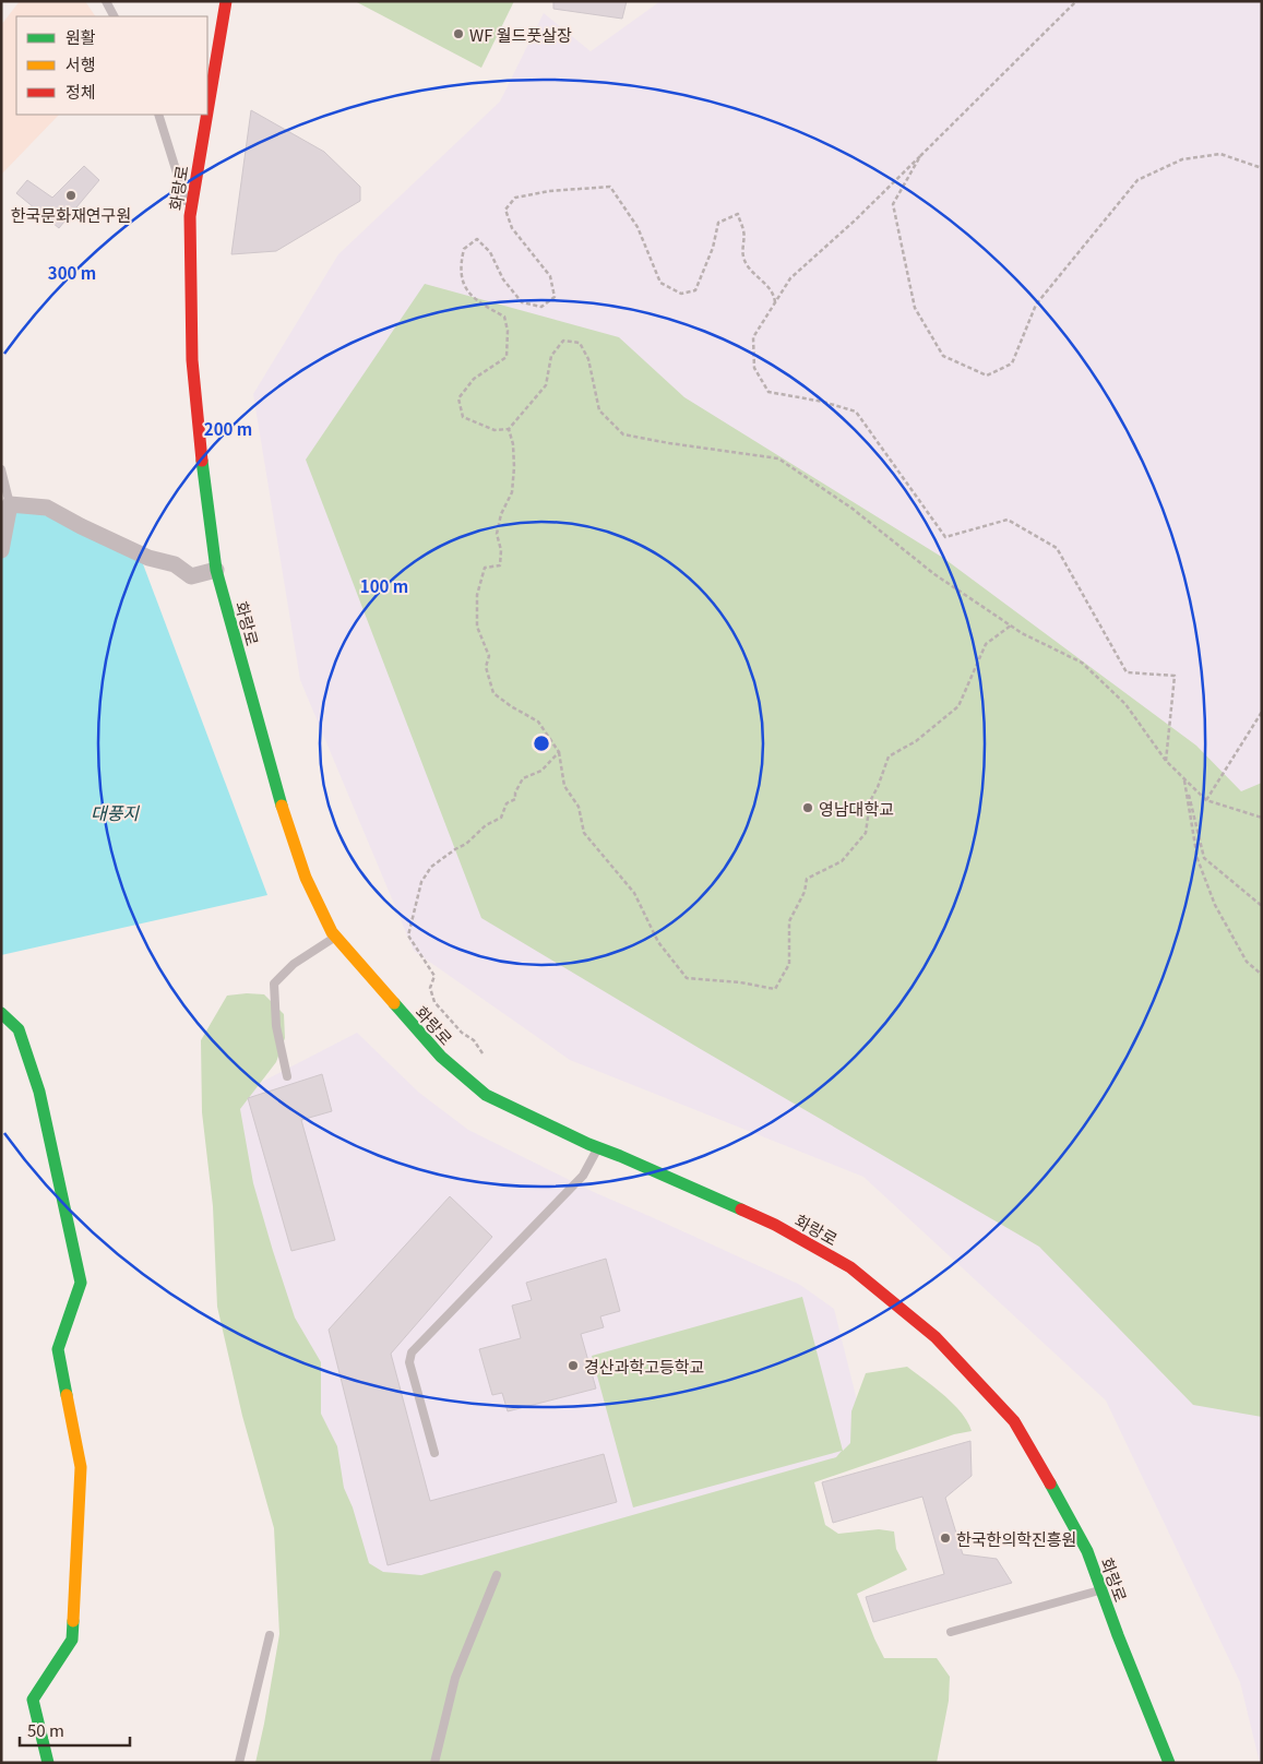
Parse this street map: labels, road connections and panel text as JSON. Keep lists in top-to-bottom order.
{
  "streets": {
    "street": ["화랑로"]
  },
  "water": ["대풍지"],
  "places": [
    "WF 월드풋살장",
    "한국문화재연구원",
    "영남대학교",
    "경산과학고등학교",
    "한국한의학진흥원"
  ],
  "legend": ["원활", "서행", "정체"],
  "scale_bar": "50 m",
  "rings": ["300 m", "200 m", "100 m"]
}
